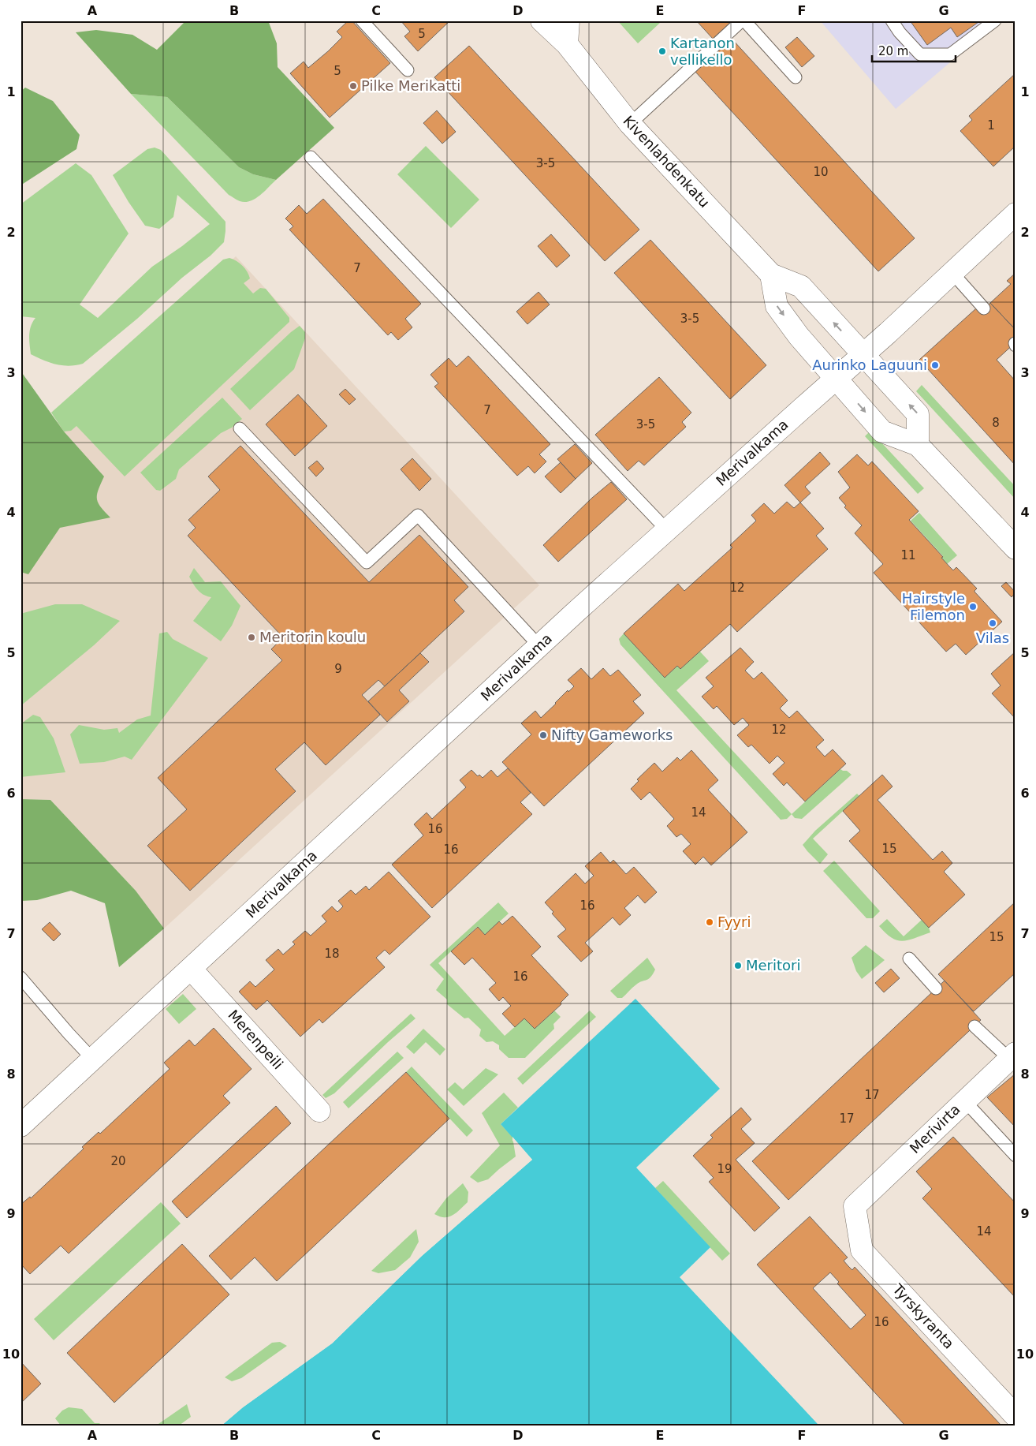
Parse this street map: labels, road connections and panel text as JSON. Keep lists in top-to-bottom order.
{
  "streets": {
    "street": [
      "Kivenlahdenkatu",
      "Merivalkama",
      "Merenpeili",
      "Merivirta",
      "Tyrskyranta"
    ]
  },
  "crossings": [
    ["Kivenlahdenkatu", "Merivalkama"],
    ["Merivalkama", "Merenpeili"],
    ["Merivirta", "Tyrskyranta"]
  ],
  "places": [
    "Kartanon vellikello",
    "Pilke Merikatti",
    "Aurinko Laguuni",
    "Hairstyle Filemon",
    "Vilas",
    "Meritorin koulu",
    "Nifty Gameworks",
    "Fyyri",
    "Meritori"
  ],
  "house_numbers": [
    "5",
    "5",
    "1",
    "3-5",
    "10",
    "7",
    "3-5",
    "7",
    "8",
    "3-5",
    "11",
    "12",
    "9",
    "12",
    "14",
    "16",
    "15",
    "16",
    "16",
    "15",
    "18",
    "16",
    "17",
    "17",
    "20",
    "19",
    "14",
    "16"
  ],
  "scale_bar": "20 m",
  "grid": {
    "columns": [
      "A",
      "B",
      "C",
      "D",
      "E",
      "F",
      "G"
    ],
    "rows": [
      "1",
      "2",
      "3",
      "4",
      "5",
      "6",
      "7",
      "8",
      "9",
      "10"
    ]
  }
}
